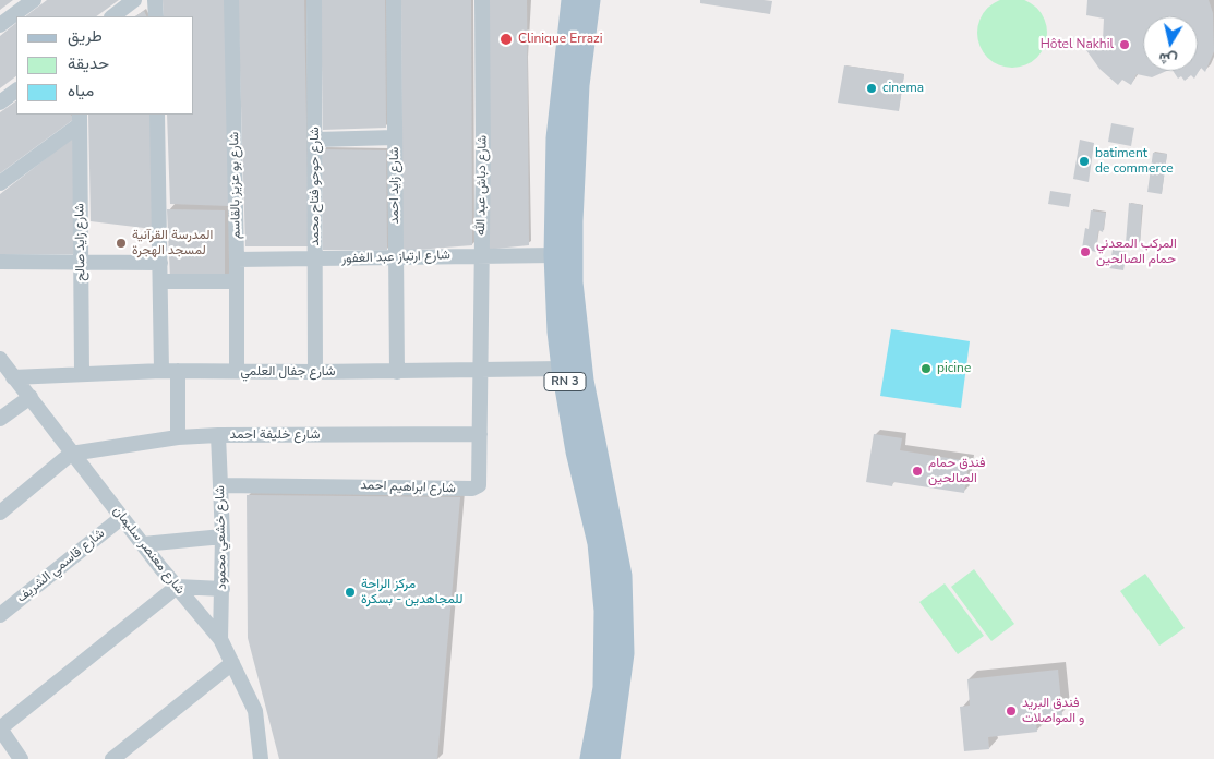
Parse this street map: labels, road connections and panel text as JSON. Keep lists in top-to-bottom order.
{
  "streets": {
    "main road": ["RN 3"],
    "street": [
      "شارع بو عزيز بالقاسم",
      "شارع زايد احمد",
      "شارع دباش عبد الله",
      "شارع حوحو فتاح محمد",
      "شارع زايد صالح",
      "شارع ارتباز عبد الغفور",
      "شارع جفال العلمي",
      "شارع خليفة احمد",
      "شارع ابراهيم احمد",
      "شارع خشعي محمود",
      "شارع معنصر سليمان",
      "شارع قاسمي الشريف"
    ]
  },
  "crossings": [
    ["شارع بو عزيز بالقاسم", "شارع ارتباز عبد الغفور"],
    ["شارع بو عزيز بالقاسم", "شارع جفال العلمي"],
    ["شارع زايد احمد", "شارع ارتباز عبد الغفور"],
    ["شارع زايد احمد", "شارع جفال العلمي"],
    ["شارع دباش عبد الله", "شارع ارتباز عبد الغفور"],
    ["شارع دباش عبد الله", "شارع جفال العلمي"],
    ["شارع دباش عبد الله", "شارع ابراهيم احمد"],
    ["شارع حوحو فتاح محمد", "شارع ارتباز عبد الغفور"],
    ["شارع حوحو فتاح محمد", "شارع جفال العلمي"],
    ["شارع زايد صالح", "شارع جفال العلمي"],
    ["شارع ارتباز عبد الغفور", "RN 3"],
    ["شارع جفال العلمي", "RN 3"],
    ["شارع جفال العلمي", "شارع ابراهيم احمد"],
    ["شارع جفال العلمي", "شارع معنصر سليمان"],
    ["شارع خليفة احمد", "شارع ابراهيم احمد"],
    ["شارع خليفة احمد", "شارع خشعي محمود"],
    ["شارع خليفة احمد", "شارع معنصر سليمان"],
    ["شارع ابراهيم احمد", "شارع خشعي محمود"],
    ["شارع خشعي محمود", "شارع معنصر سليمان"],
    ["شارع معنصر سليمان", "شارع قاسمي الشريف"]
  ],
  "places": [
    "Clinique Errazi",
    "Hôtel Nakhil",
    "cinema",
    "batiment de commerce",
    "المدرسة القرآنية لمسجد الهجرة",
    "المركب المعدني حمام الصالحين",
    "picine",
    "فندق حمام الصالحين",
    "مركز الراحة للمجاهدين - بسكرة",
    "فندق البريد و المواصلات"
  ],
  "legend": ["طريق", "حديقة", "مياه"],
  "north": "bottom"
}
